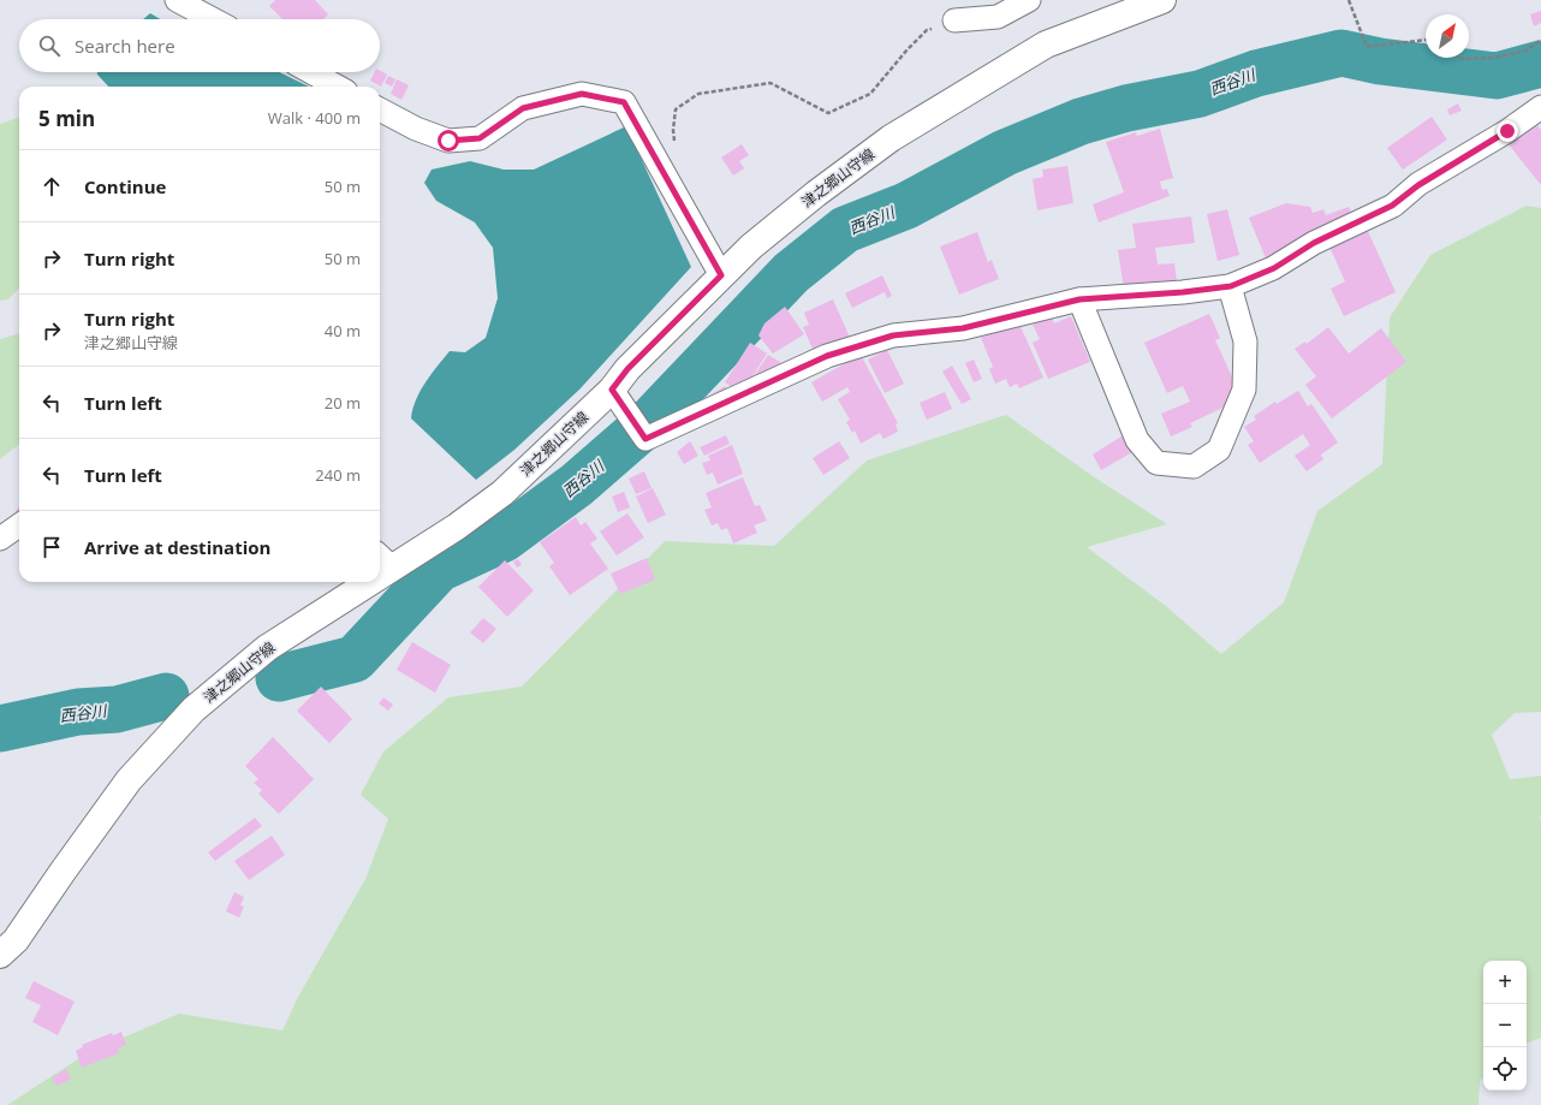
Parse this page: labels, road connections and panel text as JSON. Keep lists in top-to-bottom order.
{
  "streets": {
    "main road": ["津之郷山守線"]
  },
  "water": ["西谷川"],
  "north": "top right",
  "page": {
    "search": "Search here",
    "heading": ["5 min", "Walk · 400 m"],
    "list": [
      ["Continue", "50 m"],
      ["Turn right", "50 m"],
      ["Turn right", "津之郷山守線", "40 m"],
      ["Turn left", "20 m"],
      ["Turn left", "240 m"],
      "Arrive at destination"
    ],
    "map_buttons": ["+", "−"]
  }
}
